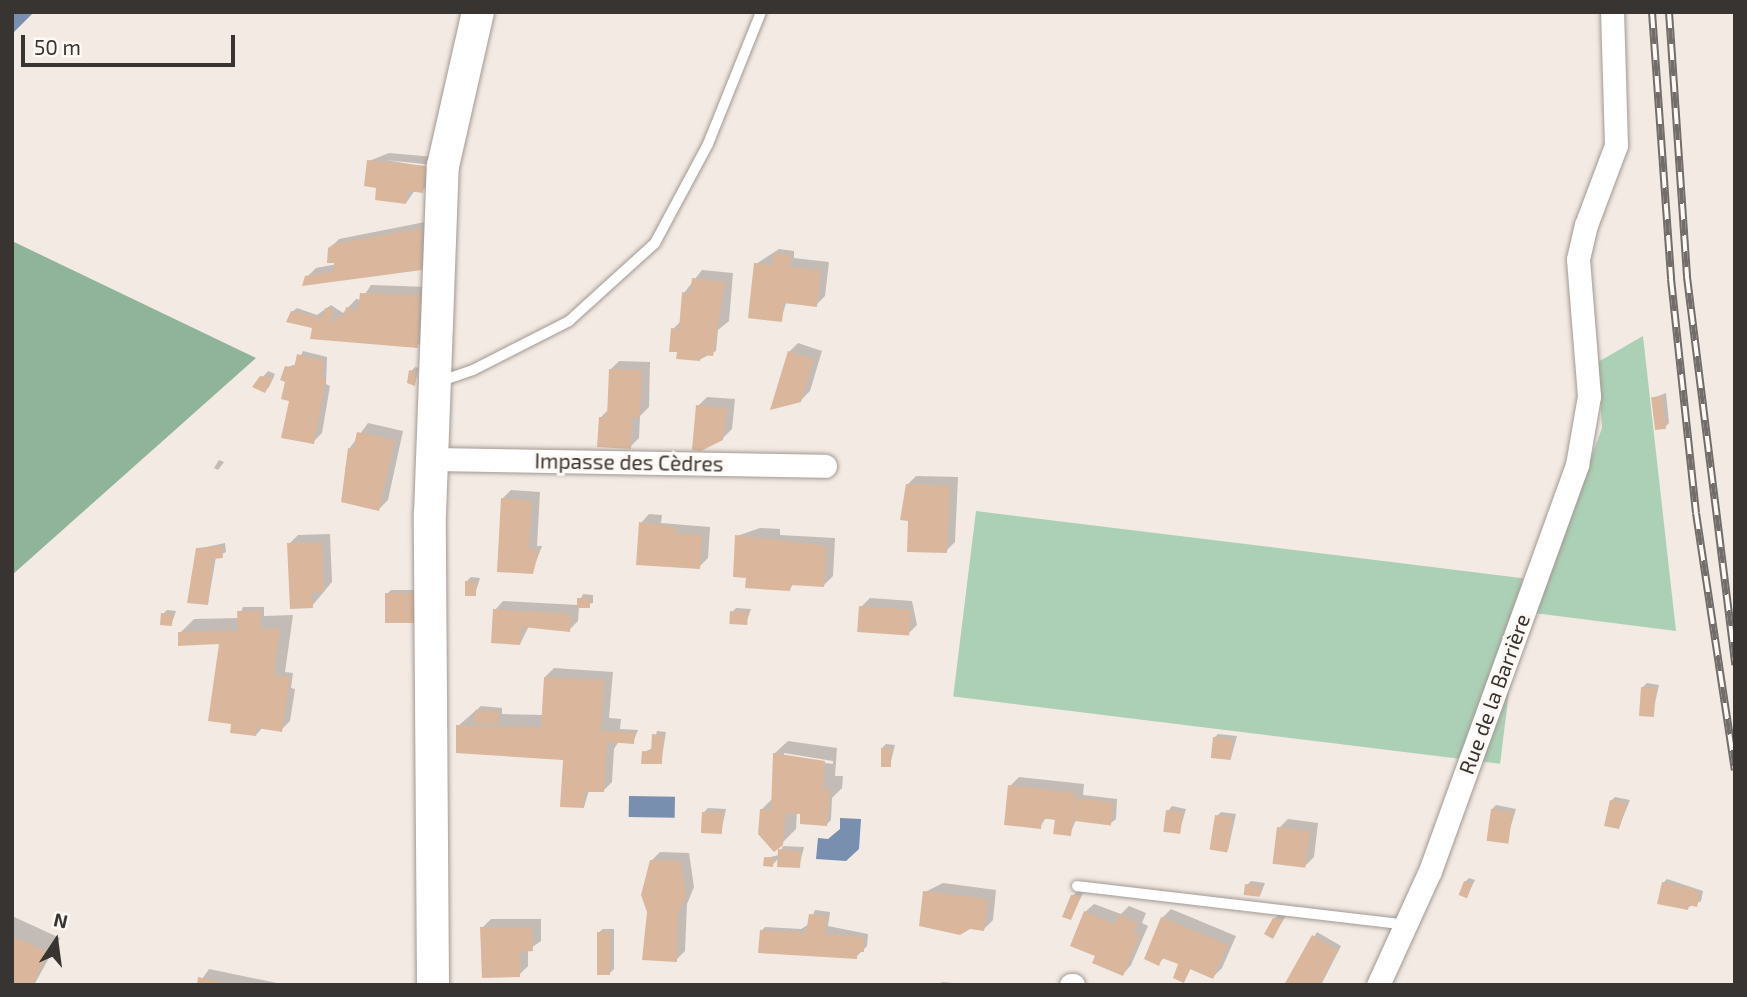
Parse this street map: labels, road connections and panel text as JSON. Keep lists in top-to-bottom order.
{
  "streets": {
    "street": ["Impasse des Cèdres", "Rue de la Barrière"]
  },
  "scale_bar": "50 m",
  "north": "top"
}
